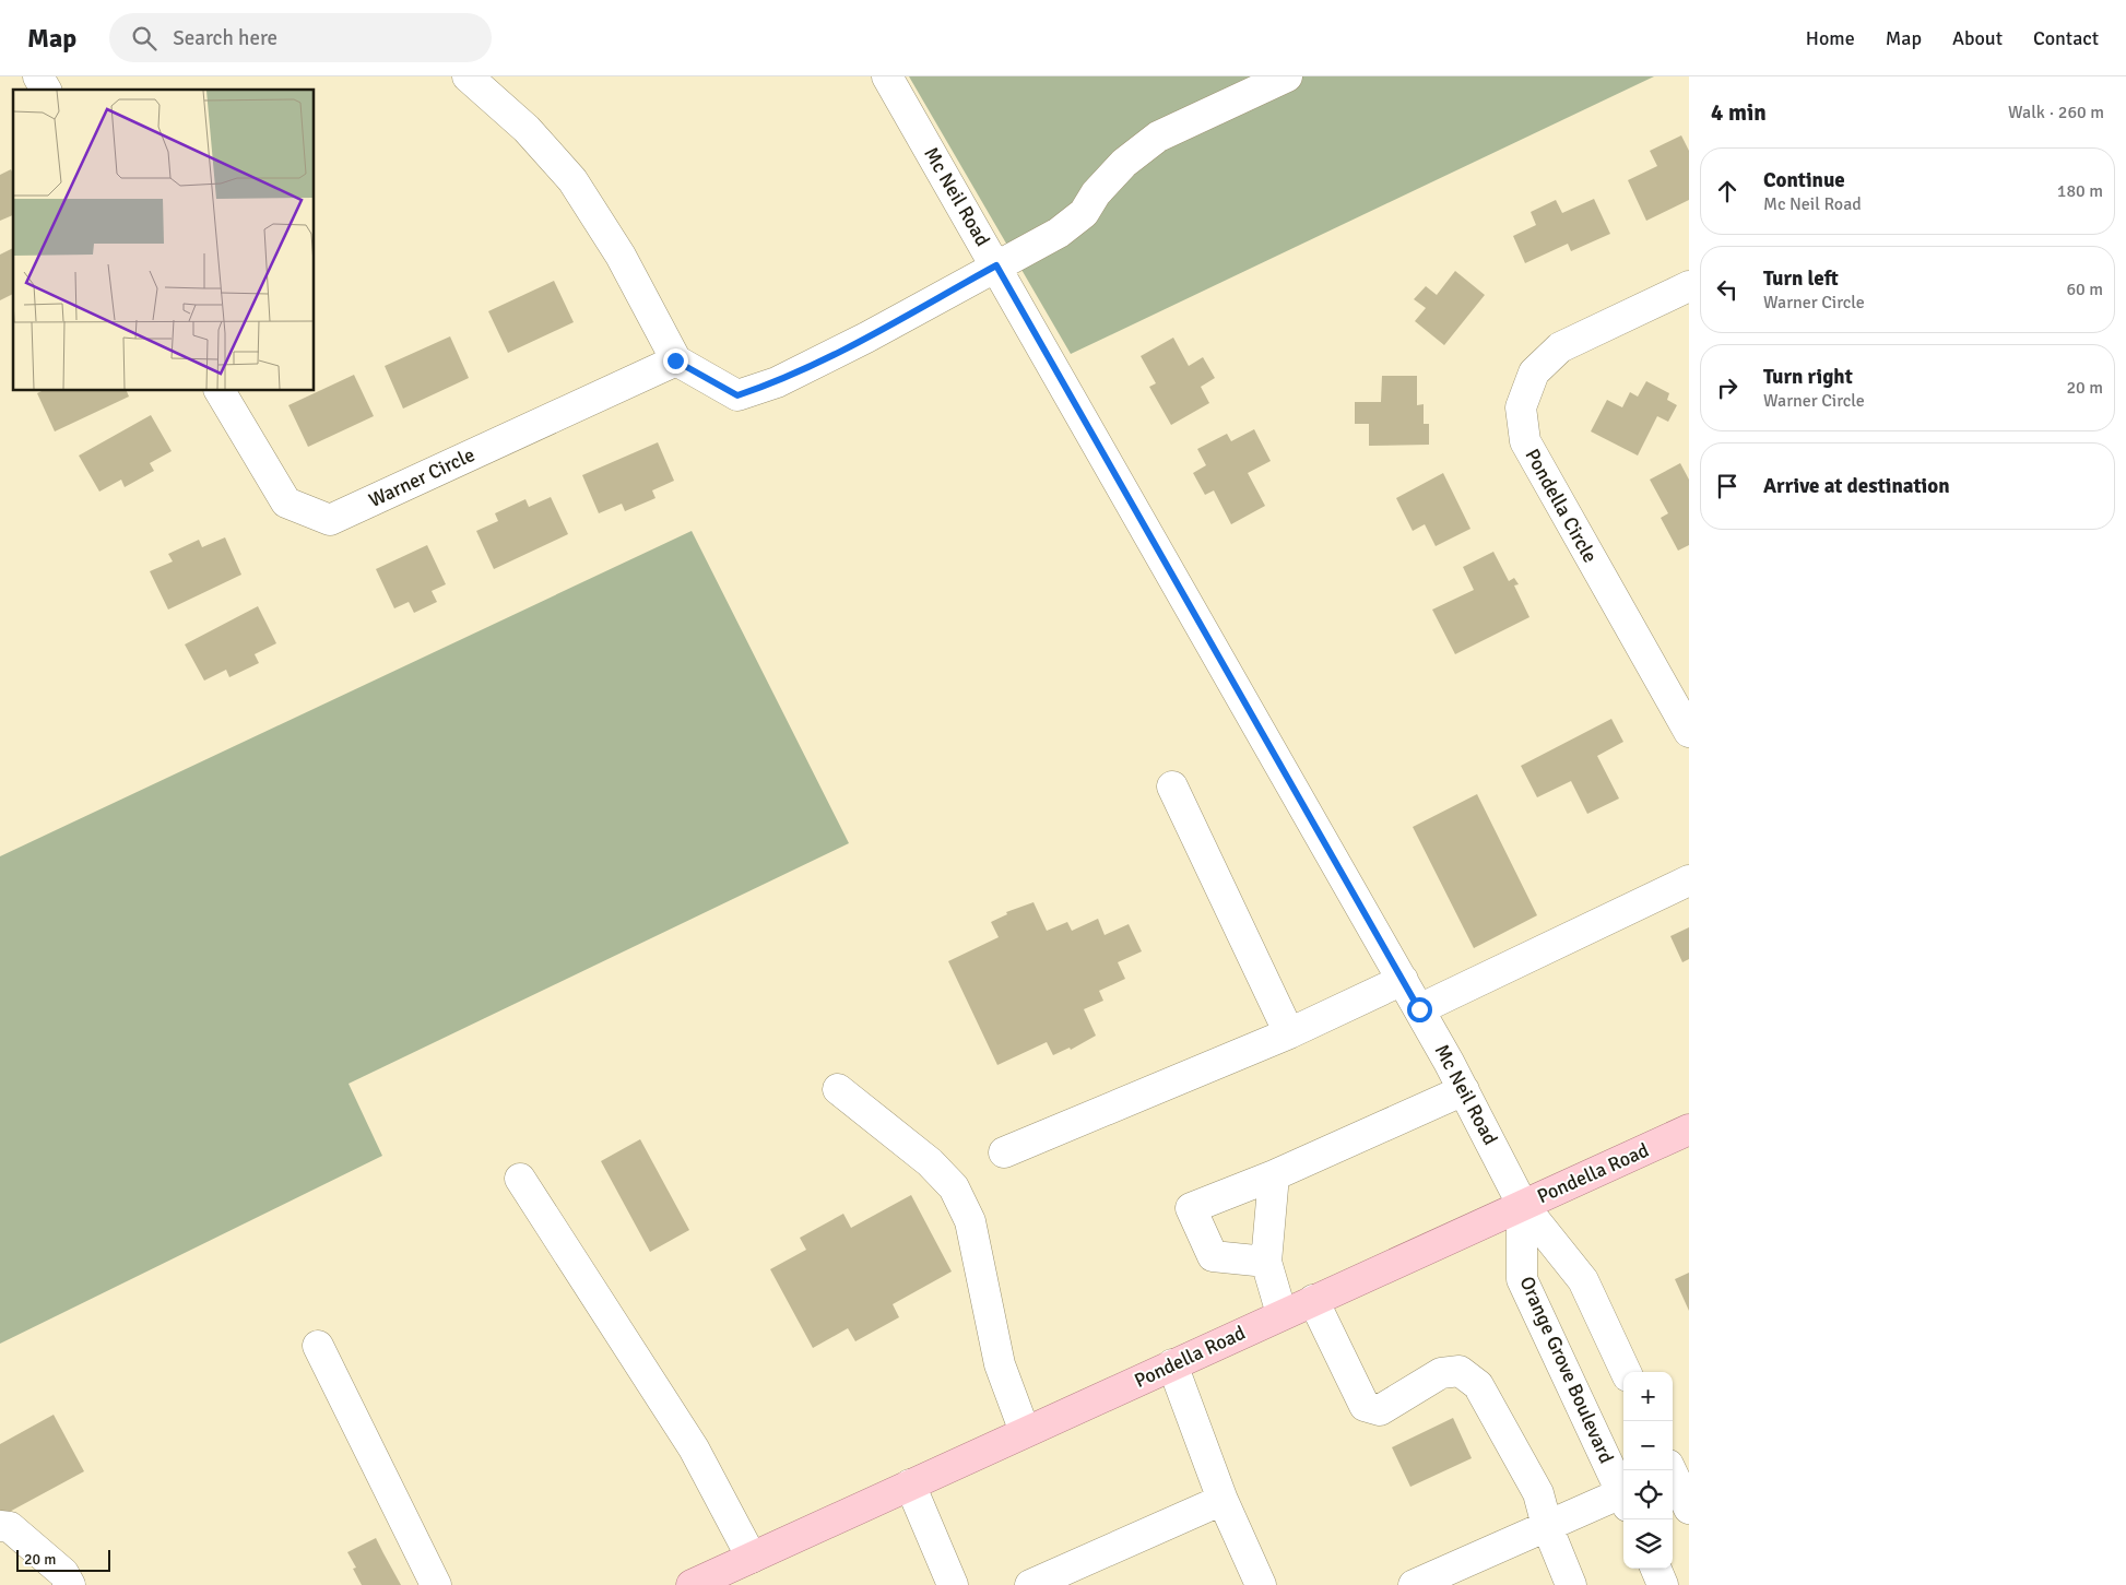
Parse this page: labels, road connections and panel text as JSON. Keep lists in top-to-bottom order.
{
  "streets": {
    "main road": ["Pondella Road"],
    "street": [
      "Mc Neil Road",
      "Warner Circle",
      "Pondella Circle",
      "Orange Grove Boulevard"
    ]
  },
  "crossings": [
    ["Mc Neil Road", "Pondella Road"],
    ["Mc Neil Road", "Orange Grove Boulevard"],
    ["Pondella Road", "Orange Grove Boulevard"]
  ],
  "scale_bar": "20 m",
  "page": {
    "header": "Map",
    "search": "Search here",
    "nav": [
      "Home",
      "Map",
      "About",
      "Contact"
    ],
    "heading": ["4 min", "Walk · 260 m"],
    "list": [
      ["Continue", "Mc Neil Road", "180 m"],
      ["Turn left", "Warner Circle", "60 m"],
      ["Turn right", "Warner Circle", "20 m"],
      "Arrive at destination"
    ],
    "map_buttons": ["+", "−"],
    "scale": "20 m"
  }
}
